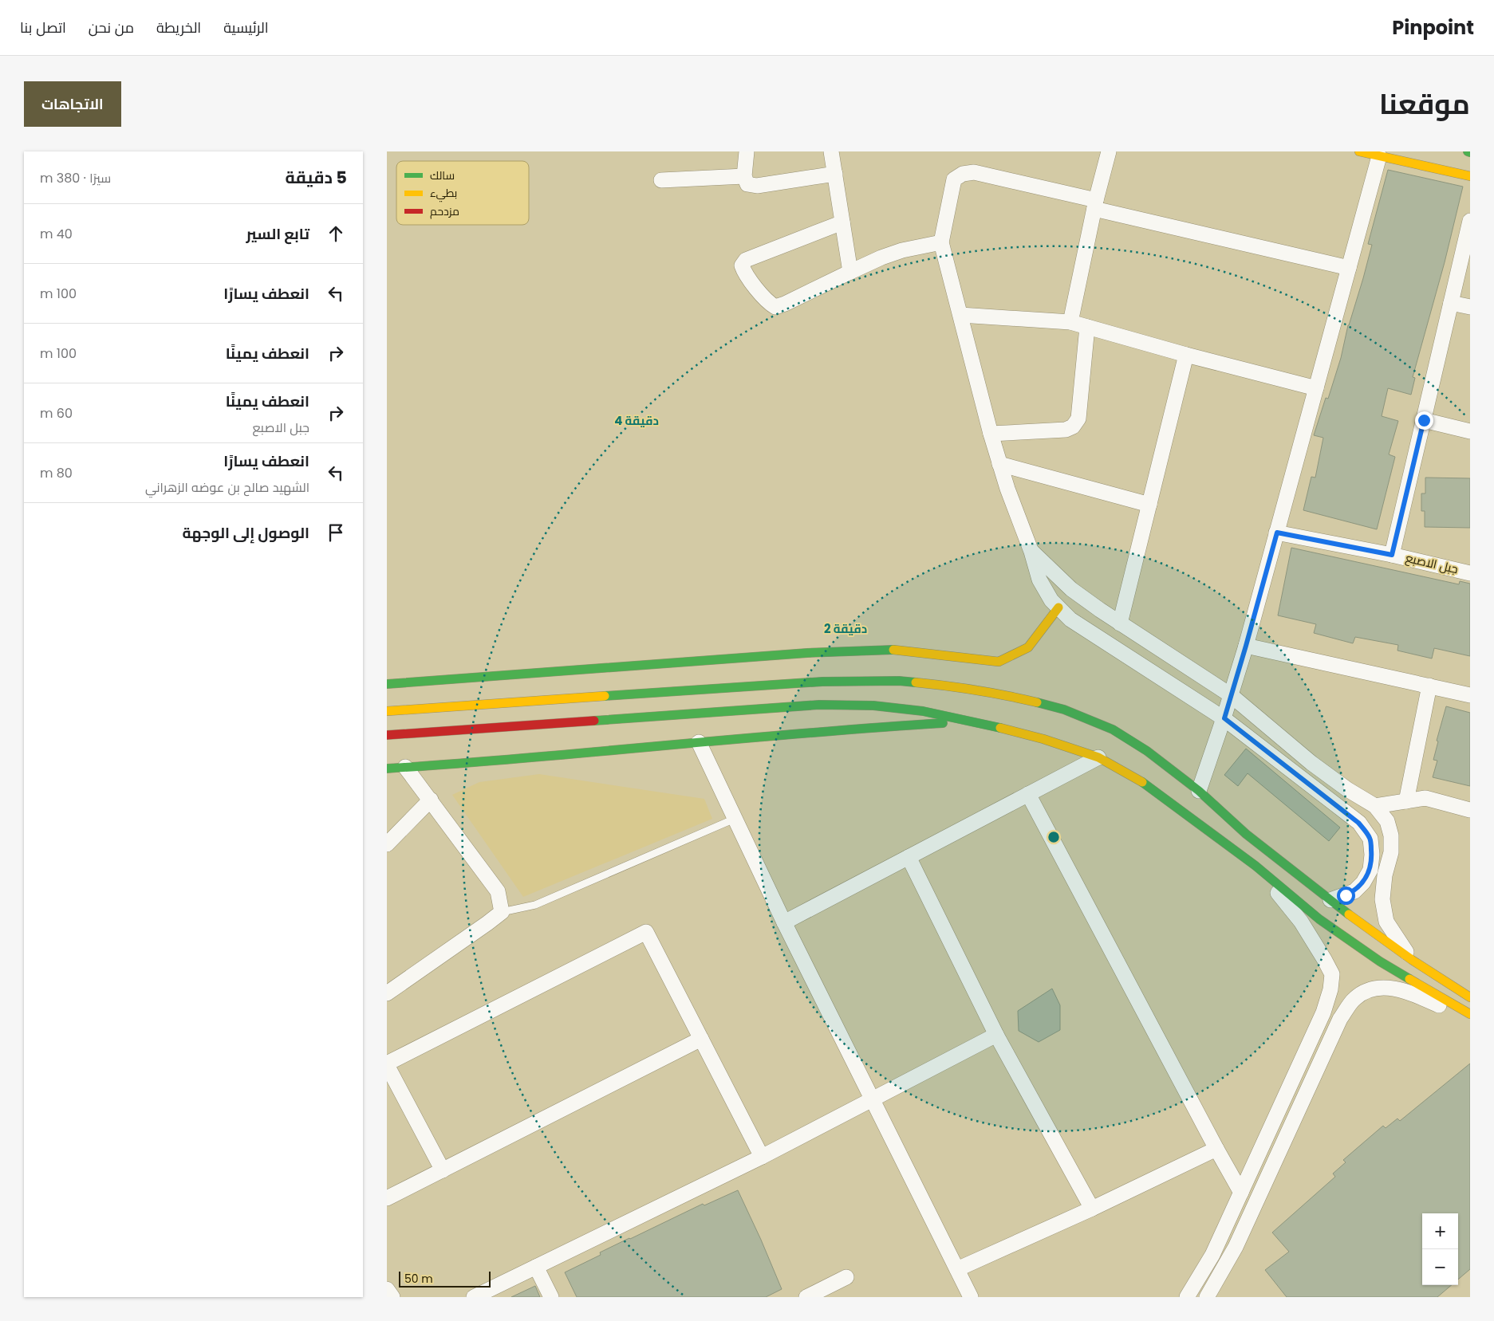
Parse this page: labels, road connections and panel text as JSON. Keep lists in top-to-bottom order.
{
  "streets": {
    "street": ["جبل الاصبع"]
  },
  "legend": ["سالك", "بطيء", "مزدحم"],
  "scale_bar": "50 m",
  "page": {
    "header": "Pinpoint",
    "nav": [
      "الرئيسية",
      "الخريطة",
      "من نحن",
      "اتصل بنا"
    ],
    "title": "موقعنا",
    "buttons": "الاتجاهات",
    "heading": ["5 دقيقة", "سيرًا · 380 m"],
    "list": [
      ["تابع السير", "40 m"],
      ["انعطف يسارًا", "100 m"],
      ["انعطف يمينًا", "100 m"],
      ["انعطف يمينًا", "جبل الاصبع", "60 m"],
      ["انعطف يسارًا", "الشهيد صالح بن عوضه الزهراني", "80 m"],
      "الوصول إلى الوجهة"
    ],
    "map_buttons": ["+", "−"],
    "scale": "50 m"
  },
  "rings": ["4 دقيقة", "2 دقيقة"]
}
